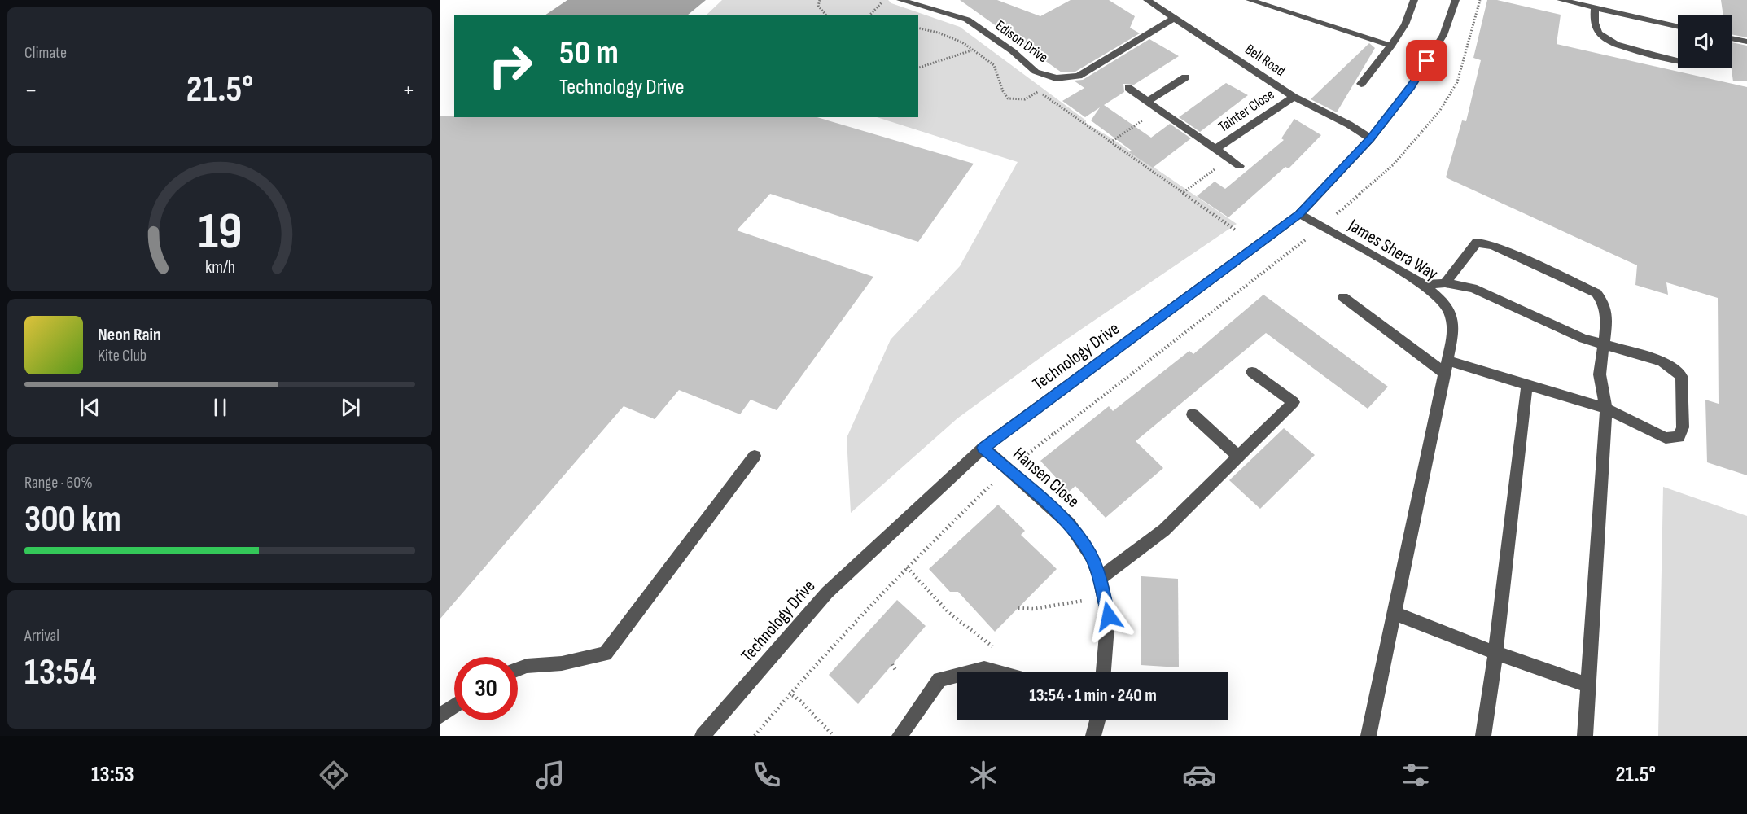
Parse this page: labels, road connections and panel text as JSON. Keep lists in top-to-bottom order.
{
  "streets": {
    "street": [
      "Edison Drive",
      "Bell Road",
      "Tainter Close",
      "James Shera Way",
      "Technology Drive",
      "Hansen Close"
    ]
  },
  "crossings": [
    ["Edison Drive", "Bell Road"],
    ["Bell Road", "Tainter Close"],
    ["Bell Road", "Technology Drive"],
    ["James Shera Way", "Technology Drive"],
    ["Technology Drive", "Hansen Close"]
  ],
  "page": {
    "tile": [
      "Climate",
      ["Range · 60%", "300 km"],
      ["Arrival", "13:54"]
    ],
    "turn": ["50 m", "Technology Drive"],
    "heat": ["−", "21.5°", "+"],
    "song": ["Neon Rain", "Kite Club"],
    "limit": "30",
    "trip": "13:54 · 1 min · 240 m",
    "tabs": ["13:53", "21.5°"],
    "gauge": ["19", "km/h"]
  }
}
